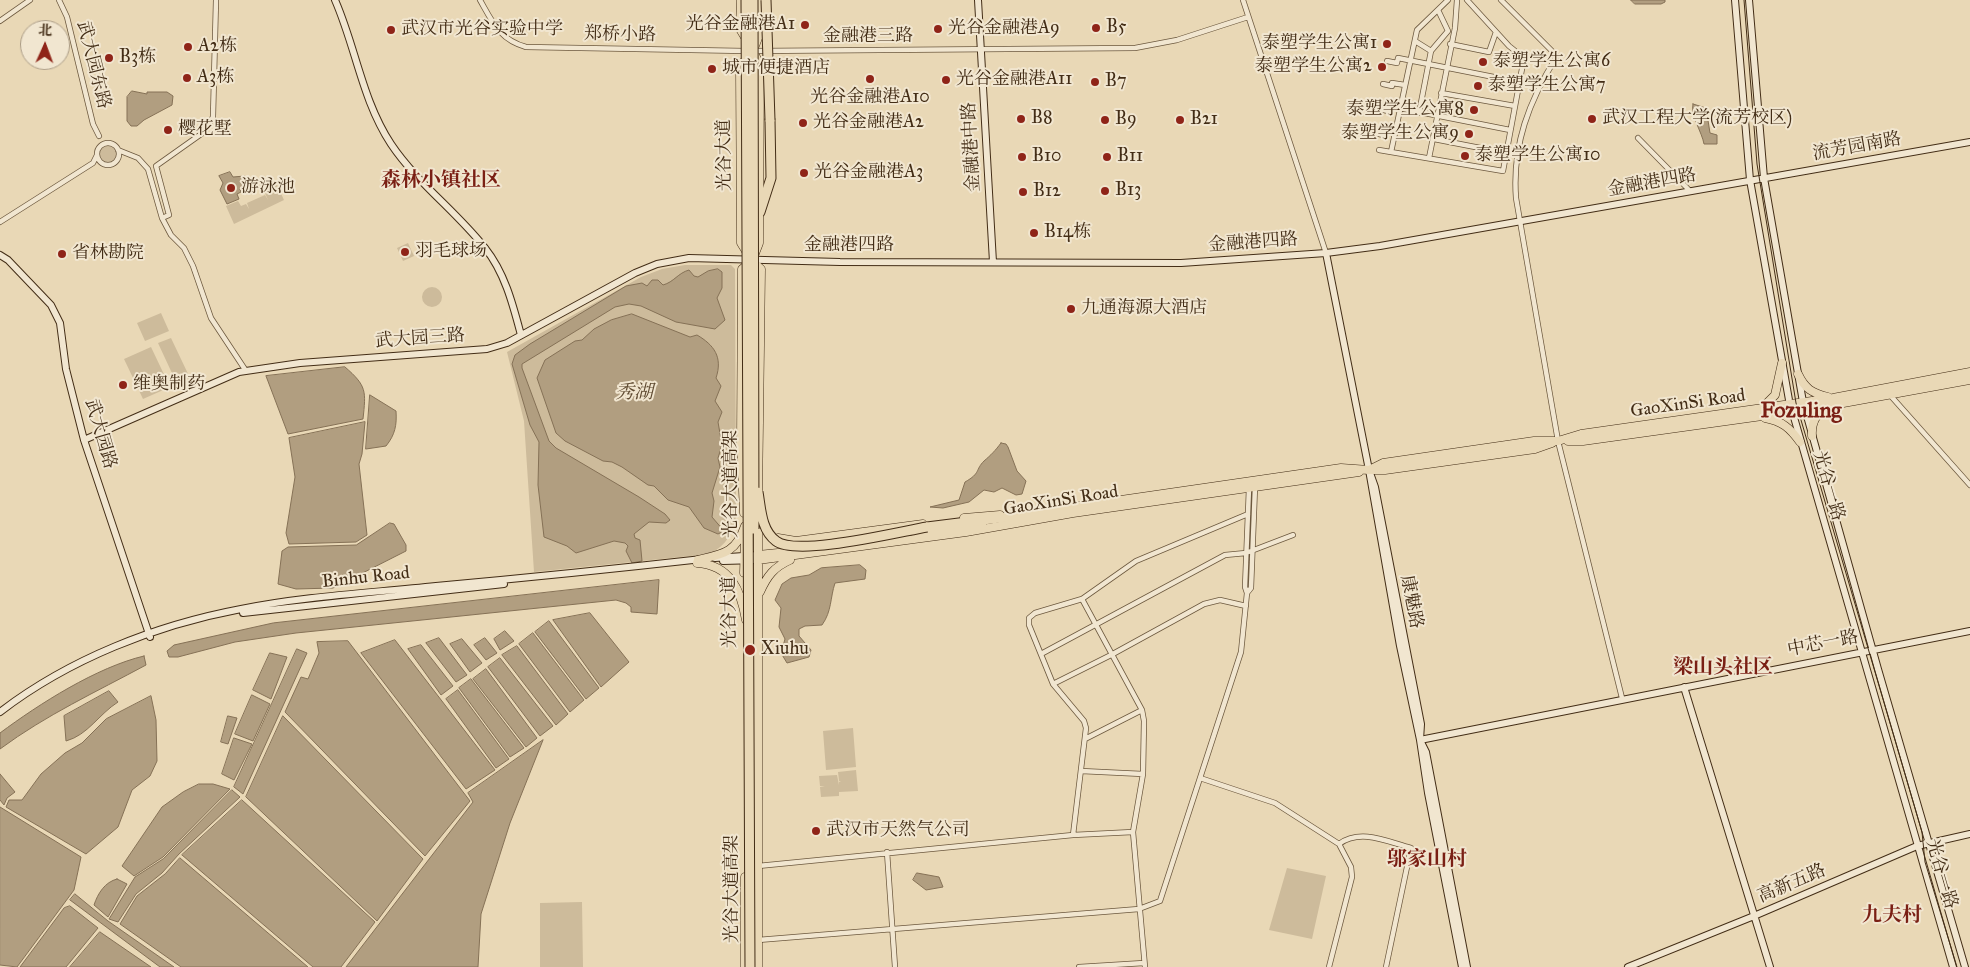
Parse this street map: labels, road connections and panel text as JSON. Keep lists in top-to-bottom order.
{
  "streets": {
    "highway": ["光谷大道高架"],
    "main road": [
      "金融港中路",
      "流芳园南路",
      "光谷大道",
      "金融港四路",
      "武大园三路",
      "GaoXinSi Road",
      "武大园路",
      "光谷一路",
      "Binhu Road",
      "康魅路",
      "中芯一路",
      "高新五路"
    ],
    "street": ["郑桥小路", "金融港三路", "武大园东路"]
  },
  "crossings": [
    ["郑桥小路", "金融港三路"],
    ["郑桥小路", "光谷大道"],
    ["金融港三路", "金融港中路"],
    ["金融港三路", "光谷大道"],
    ["金融港中路", "金融港四路"],
    ["流芳园南路", "金融港四路"],
    ["流芳园南路", "光谷一路"],
    ["光谷大道", "金融港四路"],
    ["光谷大道", "武大园三路"],
    ["光谷大道", "GaoXinSi Road"],
    ["光谷大道", "光谷大道高架"],
    ["光谷大道", "Binhu Road"],
    ["金融港四路", "武大园三路"],
    ["金融港四路", "光谷一路"],
    ["金融港四路", "康魅路"],
    ["武大园三路", "武大园路"],
    ["GaoXinSi Road", "光谷一路"],
    ["GaoXinSi Road", "Binhu Road"],
    ["GaoXinSi Road", "康魅路"],
    ["武大园路", "Binhu Road"],
    ["光谷一路", "中芯一路"],
    ["光谷一路", "高新五路"],
    ["康魅路", "中芯一路"]
  ],
  "districts": [
    "森林小镇社区",
    "Fozuling",
    "梁山头社区",
    "邬家山村",
    "九夫村"
  ],
  "water": ["秀湖"],
  "places": [
    "光谷金融港A1",
    "B5",
    "光谷金融港A9",
    "武汉市光谷实验中学",
    "泰塑学生公寓1",
    "A2栋",
    "B3栋",
    "泰塑学生公寓6",
    "泰塑学生公寓2",
    "城市便捷酒店",
    "A3栋",
    "光谷金融港A10",
    "光谷金融港A11",
    "B7",
    "泰塑学生公寓7",
    "泰塑学生公寓8",
    "B8",
    "武汉工程大学(流芳校区)",
    "B9",
    "B21",
    "光谷金融港A2",
    "樱花墅",
    "泰塑学生公寓9",
    "泰塑学生公寓10",
    "B10",
    "B11",
    "光谷金融港A3",
    "游泳池",
    "B13",
    "B12",
    "B14栋",
    "羽毛球场",
    "省林勘院",
    "九通海源大酒店",
    "维奥制药",
    "Xiuhu",
    "武汉市天然气公司"
  ],
  "north": "top"
}
